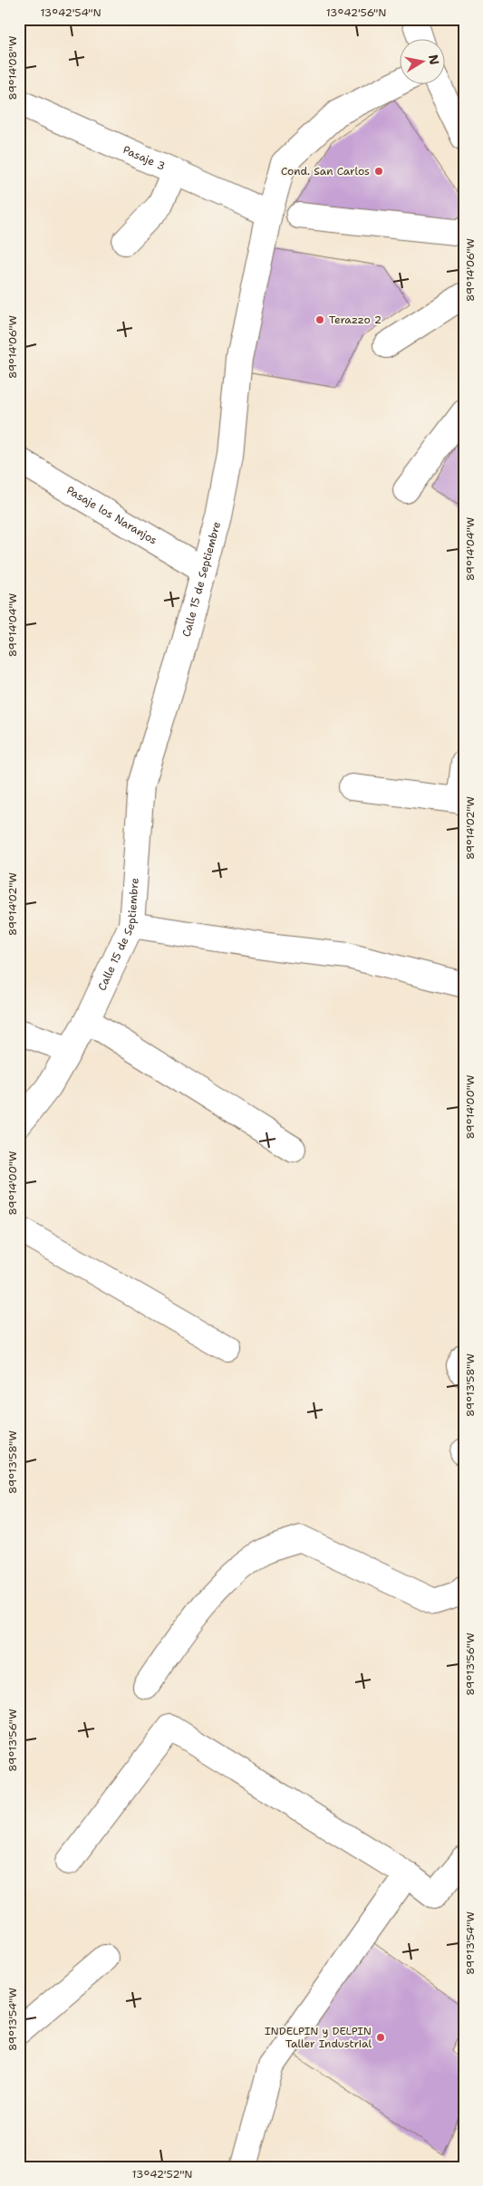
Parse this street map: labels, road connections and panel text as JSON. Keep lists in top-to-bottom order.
{
  "streets": {
    "street": ["Pasaje 3", "Pasaje los Naranjos", "Calle 15 de Septiembre"]
  },
  "crossings": [
    ["Pasaje 3", "Calle 15 de Septiembre"],
    ["Pasaje los Naranjos", "Calle 15 de Septiembre"]
  ],
  "places": ["Cond. San Carlos", "Terazzo 2", "INDELPIN y DELPIN Taller Industrial"],
  "north": "right",
  "coordinates": [
    "13°42'54\"N",
    "13°42'56\"N",
    "89°14'08\"W",
    "89°14'06\"W",
    "89°14'04\"W",
    "89°14'02\"W",
    "89°14'00\"W",
    "89°13'58\"W",
    "89°13'56\"W",
    "89°13'54\"W",
    "13°42'52\"N"
  ]
}
